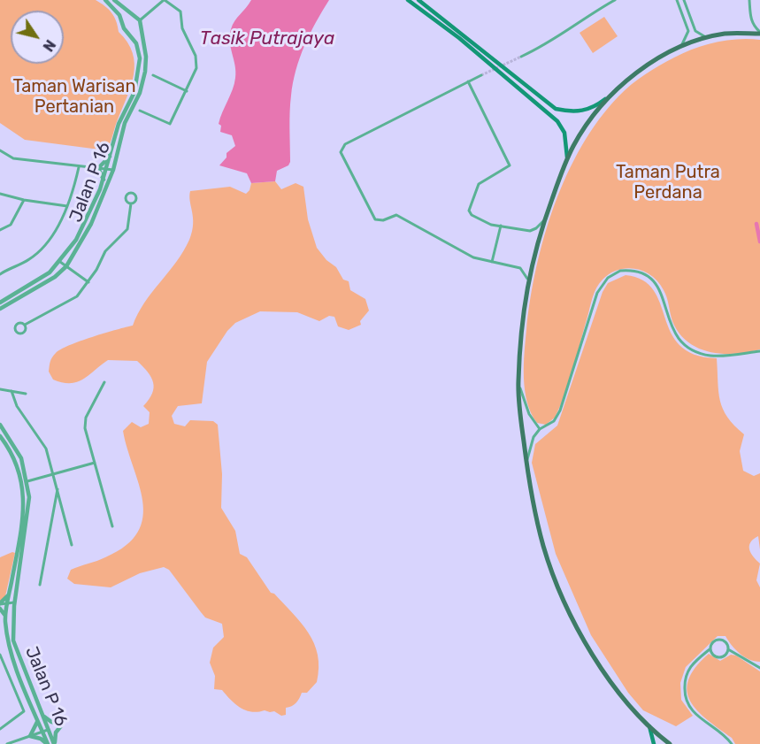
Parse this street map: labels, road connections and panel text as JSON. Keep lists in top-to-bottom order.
{
  "streets": {
    "street": ["Jalan P 16"]
  },
  "water": ["Tasik Putrajaya"],
  "parks": ["Taman Warisan Pertanian", "Taman Putra Perdana"],
  "north": "bottom right"
}
